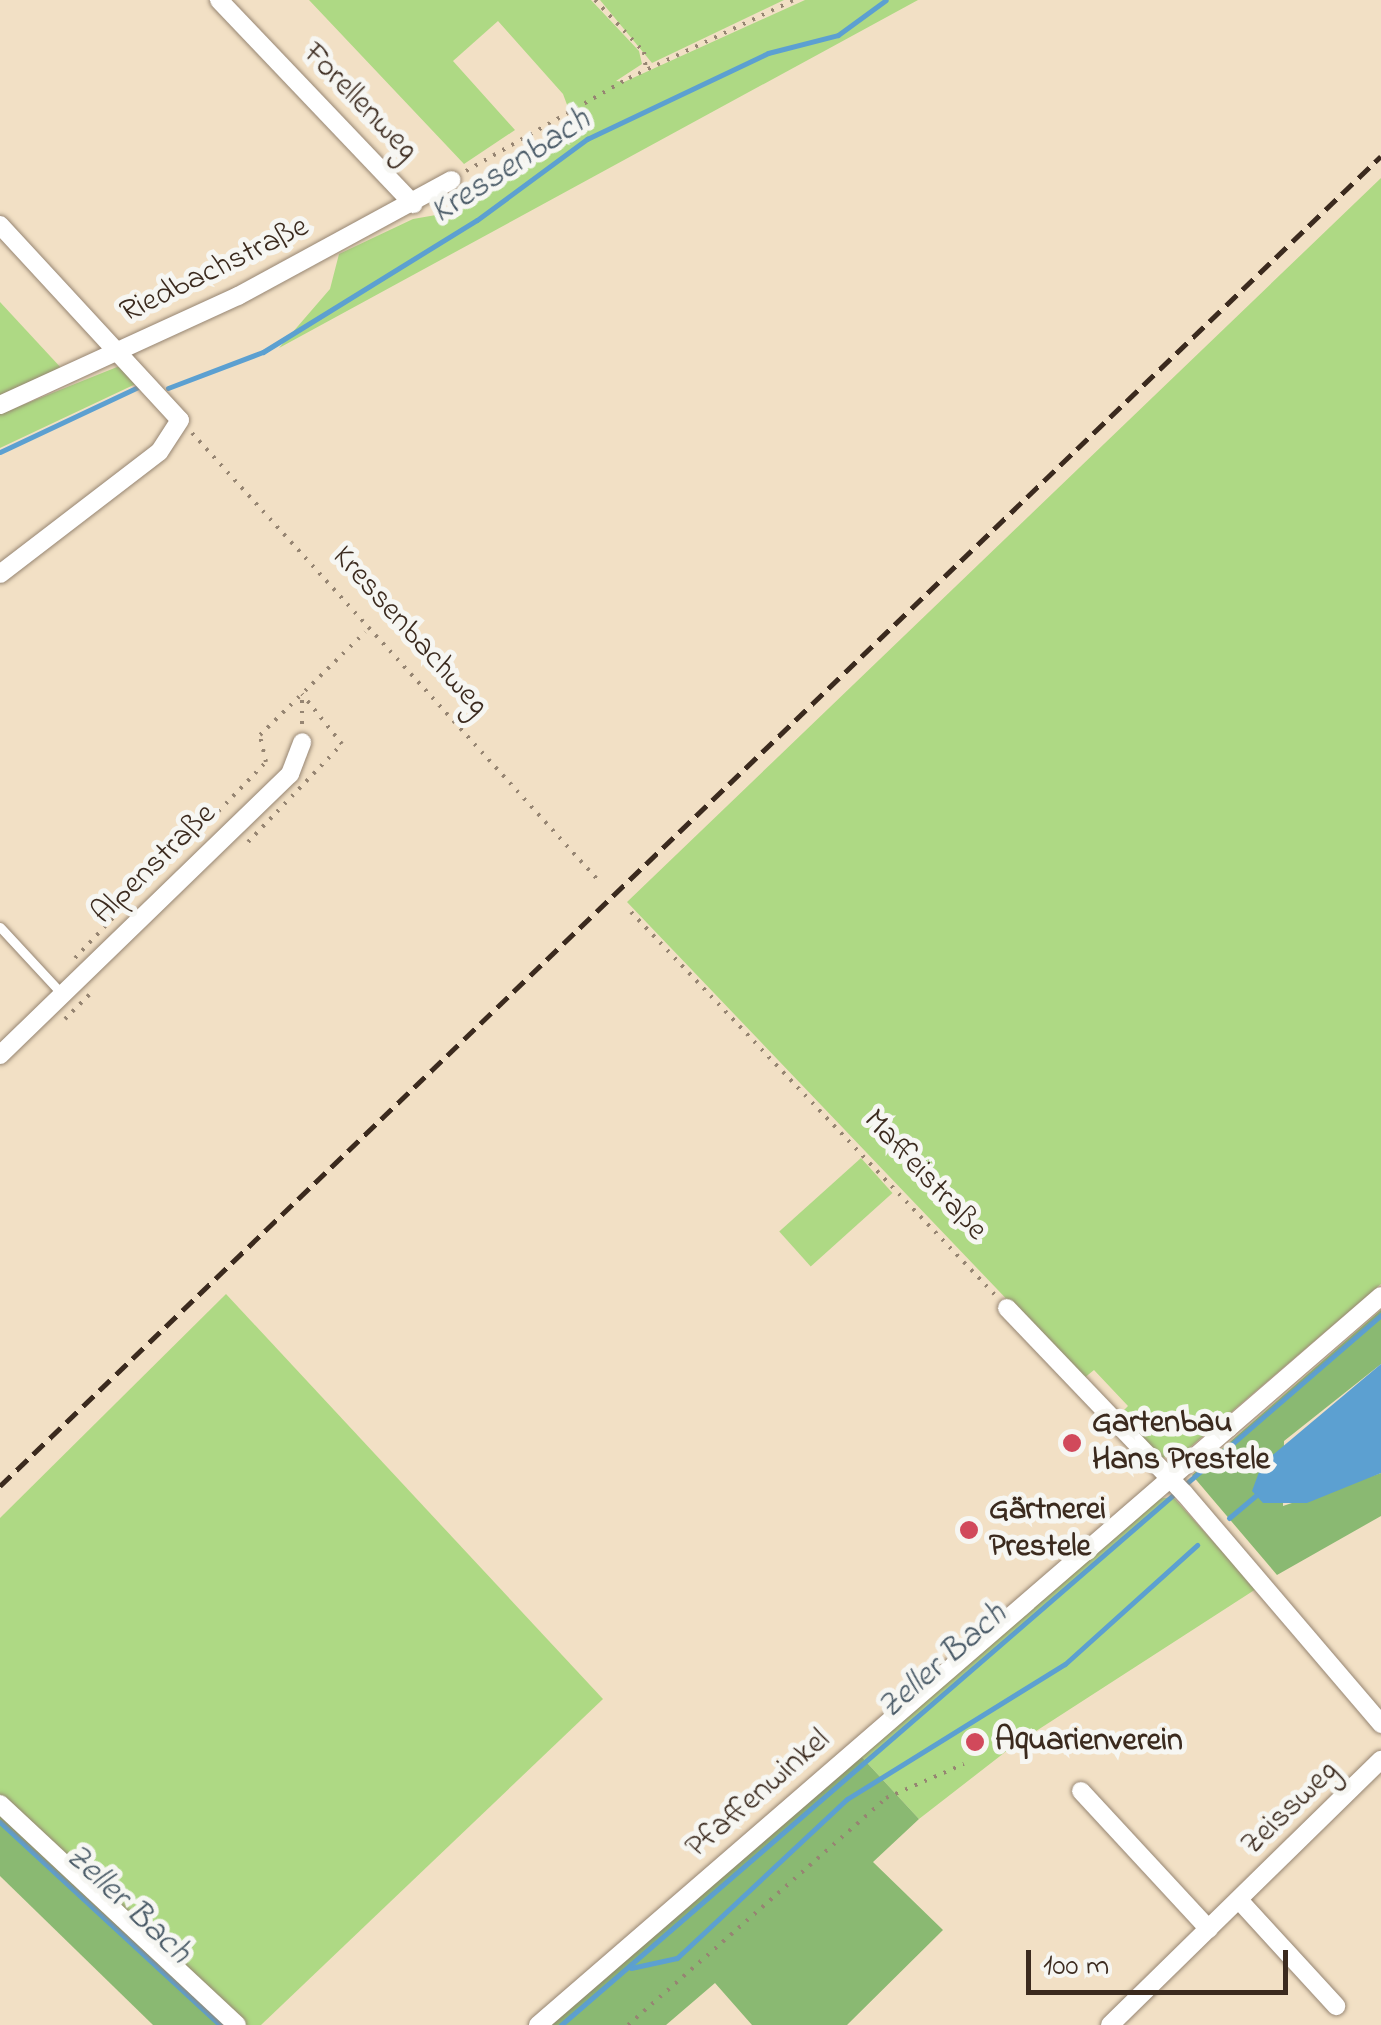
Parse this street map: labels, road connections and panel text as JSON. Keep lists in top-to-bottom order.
{
  "streets": {
    "street": [
      "Forellenweg",
      "Riedbachstraße",
      "Alpenstraße",
      "Pfaffenwinkel",
      "Zeissweg"
    ],
    "path": ["Kressenbachweg", "Maffeistraße"]
  },
  "crossings": [
    ["Forellenweg", "Riedbachstraße"],
    ["Kressenbachweg", "Alpenstraße"]
  ],
  "water": ["Kressenbach", "Zeller Bach"],
  "places": ["Gartenbau Hans Prestele", "Gärtnerei Prestele", "Aquarienverein"],
  "scale_bar": "100 m"
}
